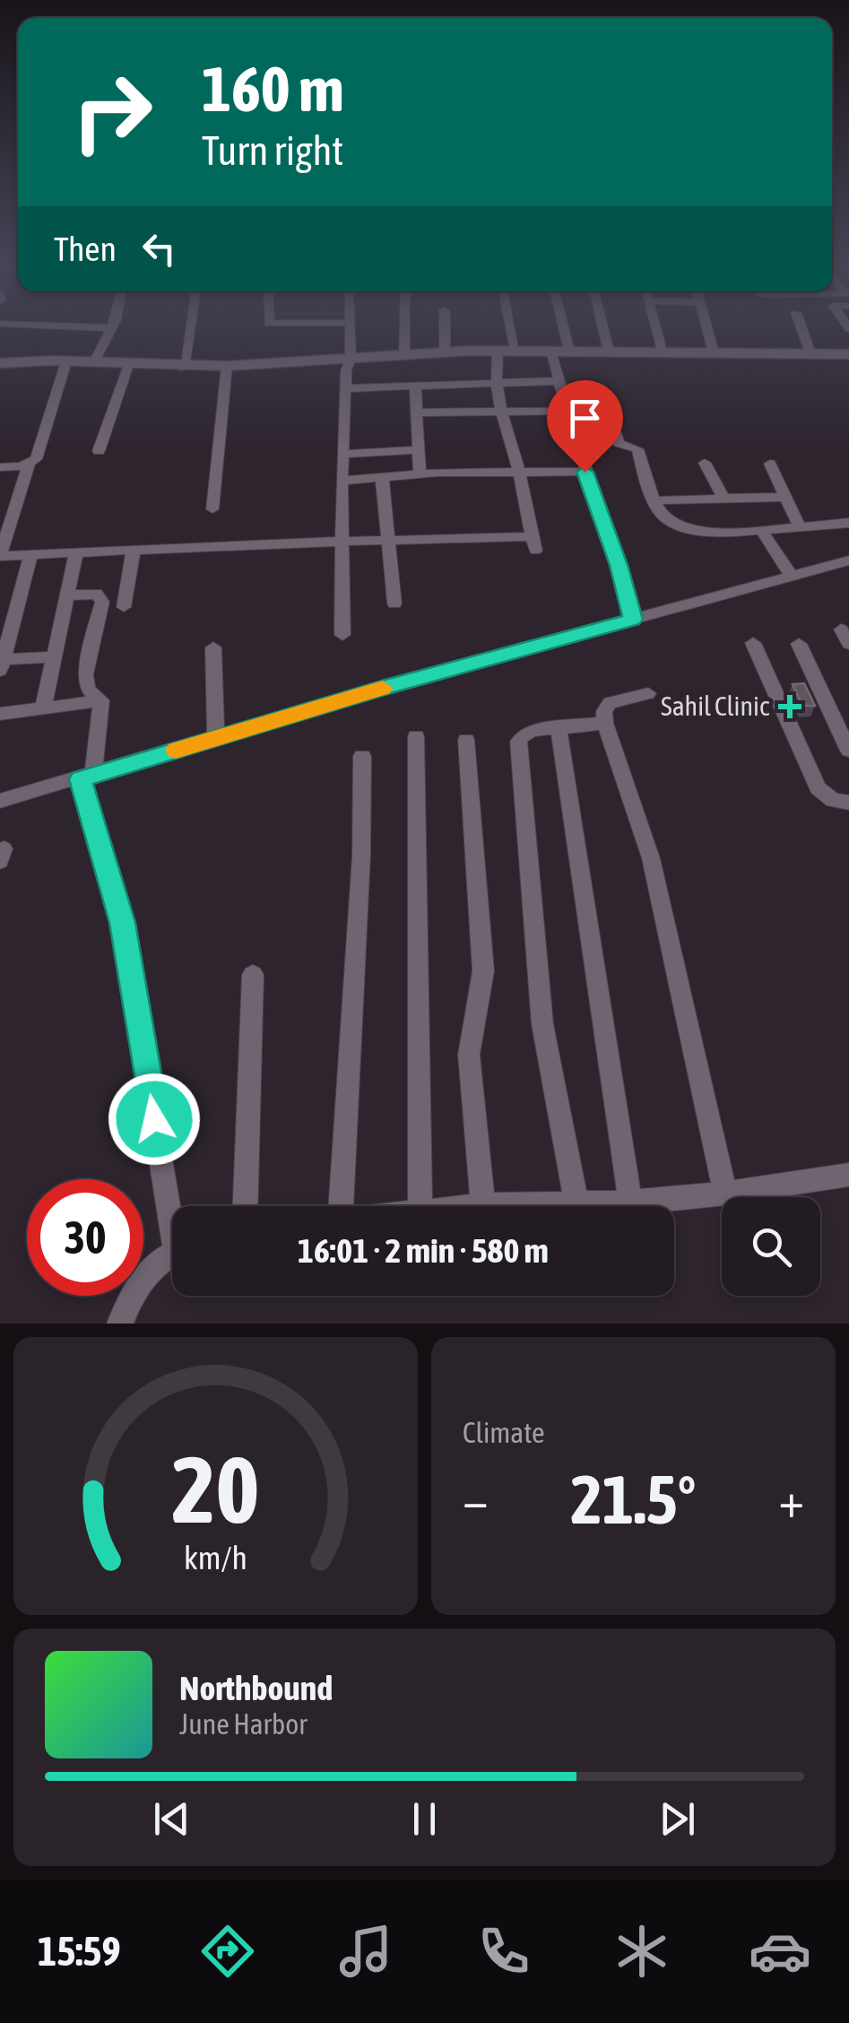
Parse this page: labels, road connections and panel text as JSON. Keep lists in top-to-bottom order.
{
  "places": {
    "health": ["Sahil Clinic"]
  },
  "page": {
    "turn": ["160 m", "Turn right"],
    "then": "Then",
    "limit": "30",
    "trip": "16:01 · 2 min · 580 m",
    "tile": "Climate",
    "heat": ["−", "21.5°", "+"],
    "song": ["Northbound", "June Harbor"],
    "tabs": "15:59",
    "gauge": ["20", "km/h"]
  }
}
